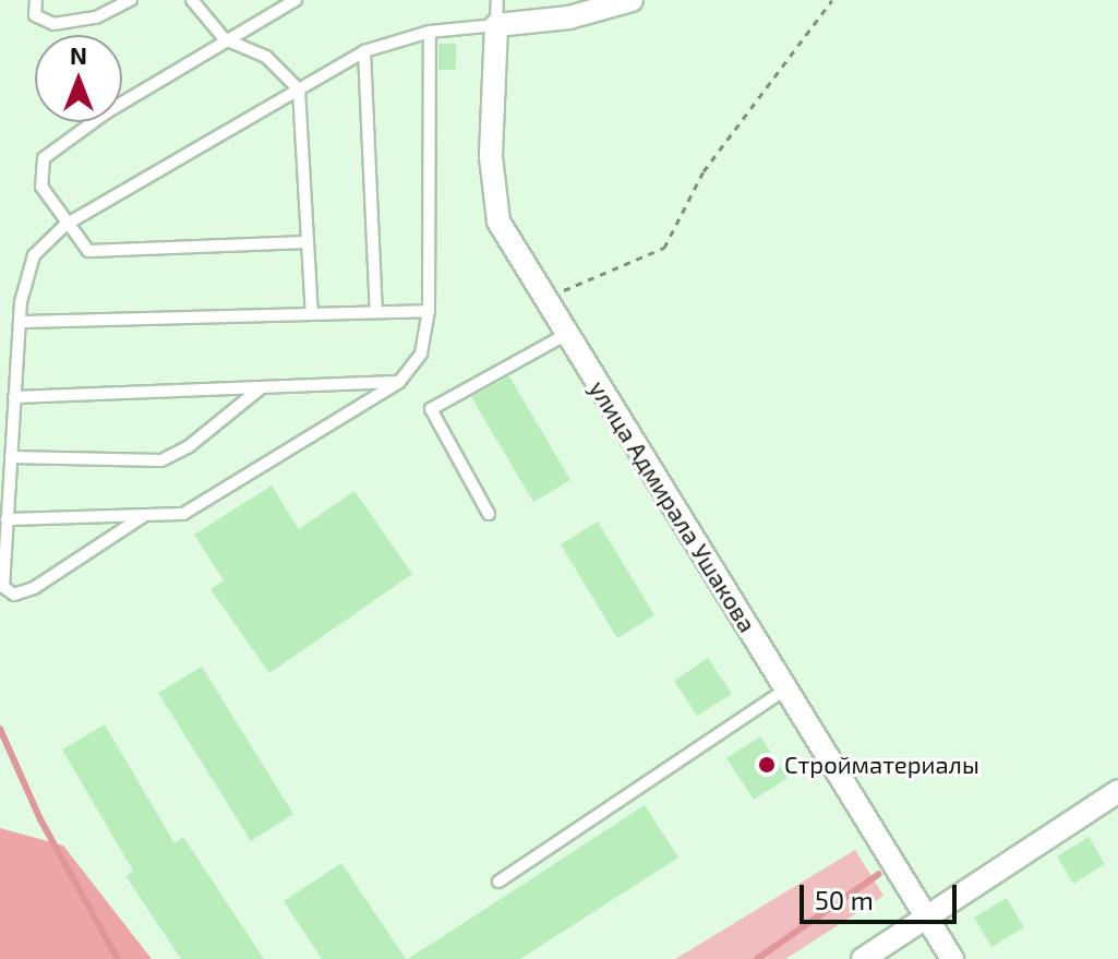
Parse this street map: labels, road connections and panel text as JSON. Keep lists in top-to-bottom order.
{
  "streets": {
    "street": ["улица Адмирала Ушакова"]
  },
  "places": ["Стройматериалы"],
  "scale_bar": "50 m",
  "north": "top"
}
